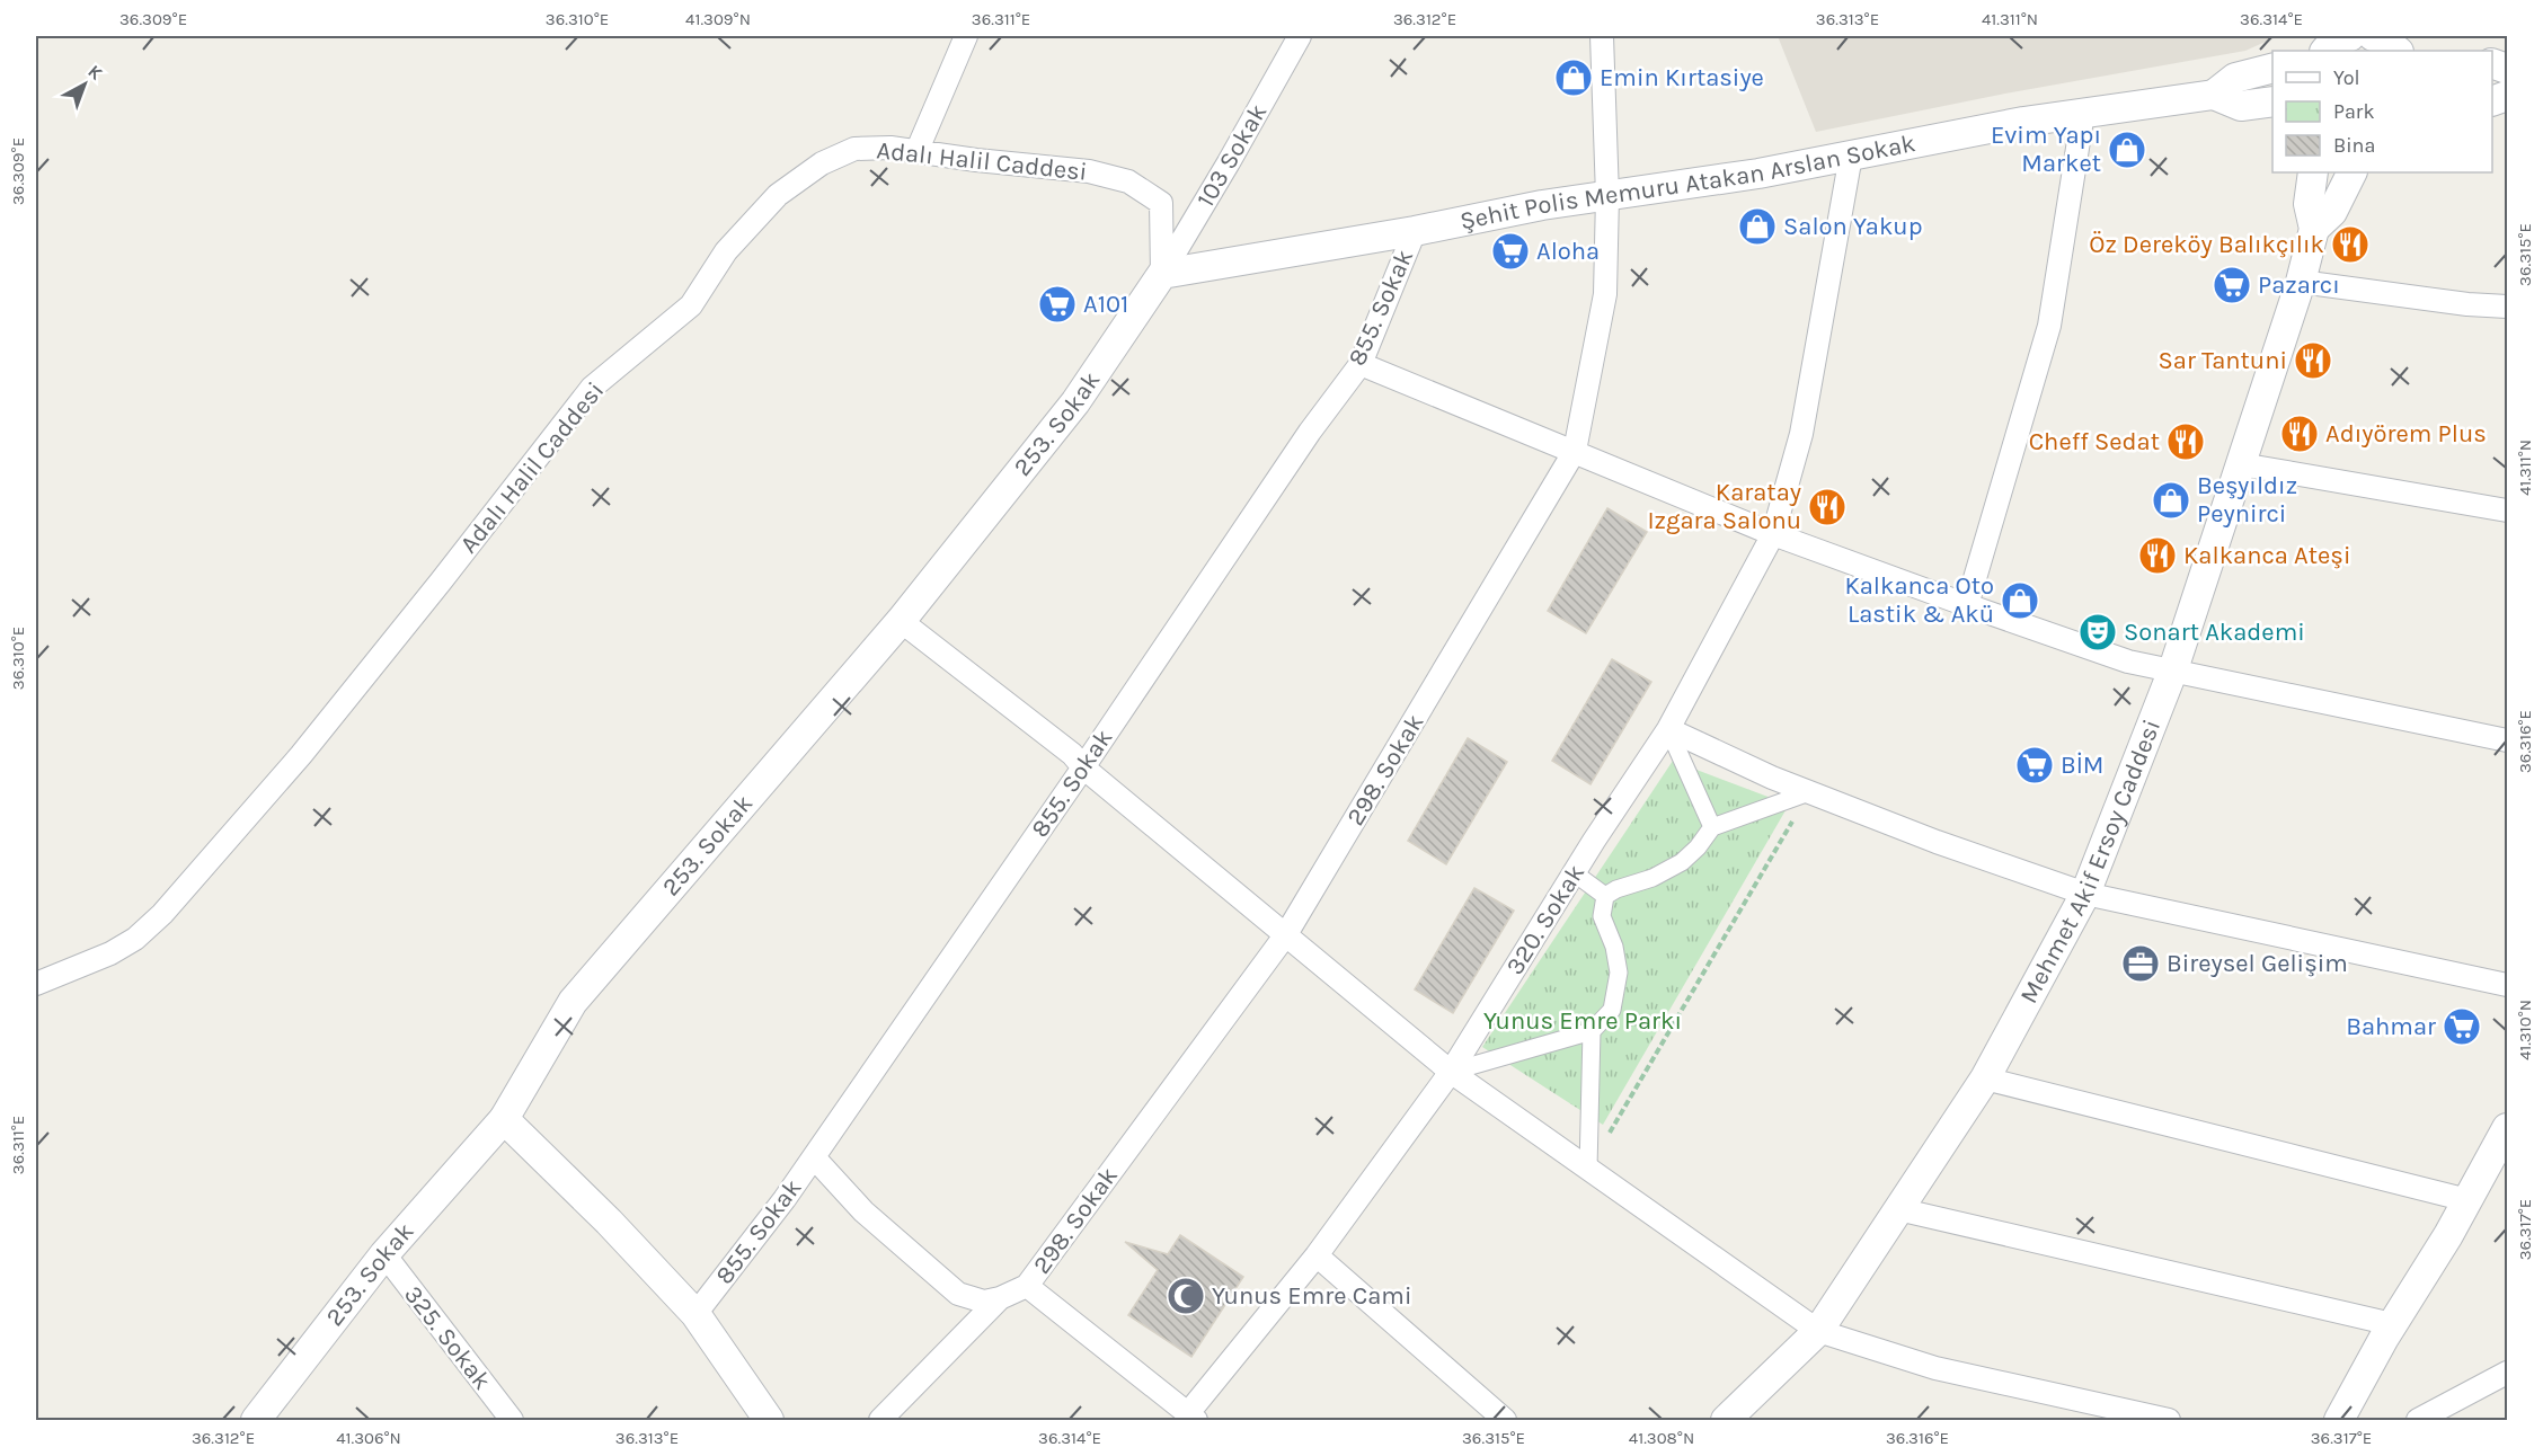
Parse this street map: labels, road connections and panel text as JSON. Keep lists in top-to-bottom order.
{
  "streets": {
    "street": [
      "103 Sokak",
      "Adalı Halil Caddesi",
      "Şehit Polis Memuru Atakan Arslan Sokak",
      "855. Sokak",
      "253. Sokak",
      "298. Sokak",
      "Mehmet Akif Ersoy Caddesi",
      "320. Sokak",
      "325. Sokak"
    ]
  },
  "crossings": [
    ["103 Sokak", "Adalı Halil Caddesi"],
    ["103 Sokak", "Şehit Polis Memuru Atakan Arslan Sokak"],
    ["103 Sokak", "253. Sokak"],
    ["Adalı Halil Caddesi", "Şehit Polis Memuru Atakan Arslan Sokak"],
    ["Adalı Halil Caddesi", "253. Sokak"],
    ["Şehit Polis Memuru Atakan Arslan Sokak", "855. Sokak"],
    ["Şehit Polis Memuru Atakan Arslan Sokak", "253. Sokak"],
    ["Şehit Polis Memuru Atakan Arslan Sokak", "298. Sokak"],
    ["Şehit Polis Memuru Atakan Arslan Sokak", "320. Sokak"],
    ["253. Sokak", "325. Sokak"]
  ],
  "parks": ["Yunus Emre Parkı"],
  "places": {
    "shop": [
      "Emin Kırtasiye",
      "Evim Yapı Market",
      "Salon Yakup",
      "Beşyıldız Peynirci",
      "Kalkanca Oto Lastik & Akü"
    ],
    "restaurant": [
      "Öz Dereköy Balıkçılık",
      "Sar Tantuni",
      "Adıyörem Plus",
      "Cheff Sedat",
      "Karatay Izgara Salonu",
      "Kalkanca Ateşi"
    ],
    "supermarket": [
      "Aloha",
      "Pazarcı",
      "A101",
      "BİM",
      "Bahmar"
    ],
    "theatre": ["Sonart Akademi"],
    "office": ["Bireysel Gelişim"],
    "mosque": ["Yunus Emre Cami"]
  },
  "legend": ["Yol", "Park", "Bina"],
  "north": "top right",
  "coordinates": [
    "36.309°E",
    "36.310°E",
    "41.309°N",
    "36.311°E",
    "36.312°E",
    "36.313°E",
    "41.311°N",
    "36.314°E",
    "36.315°E",
    "36.316°E",
    "41.310°N",
    "36.317°E",
    "41.306°N",
    "41.308°N"
  ]
}
